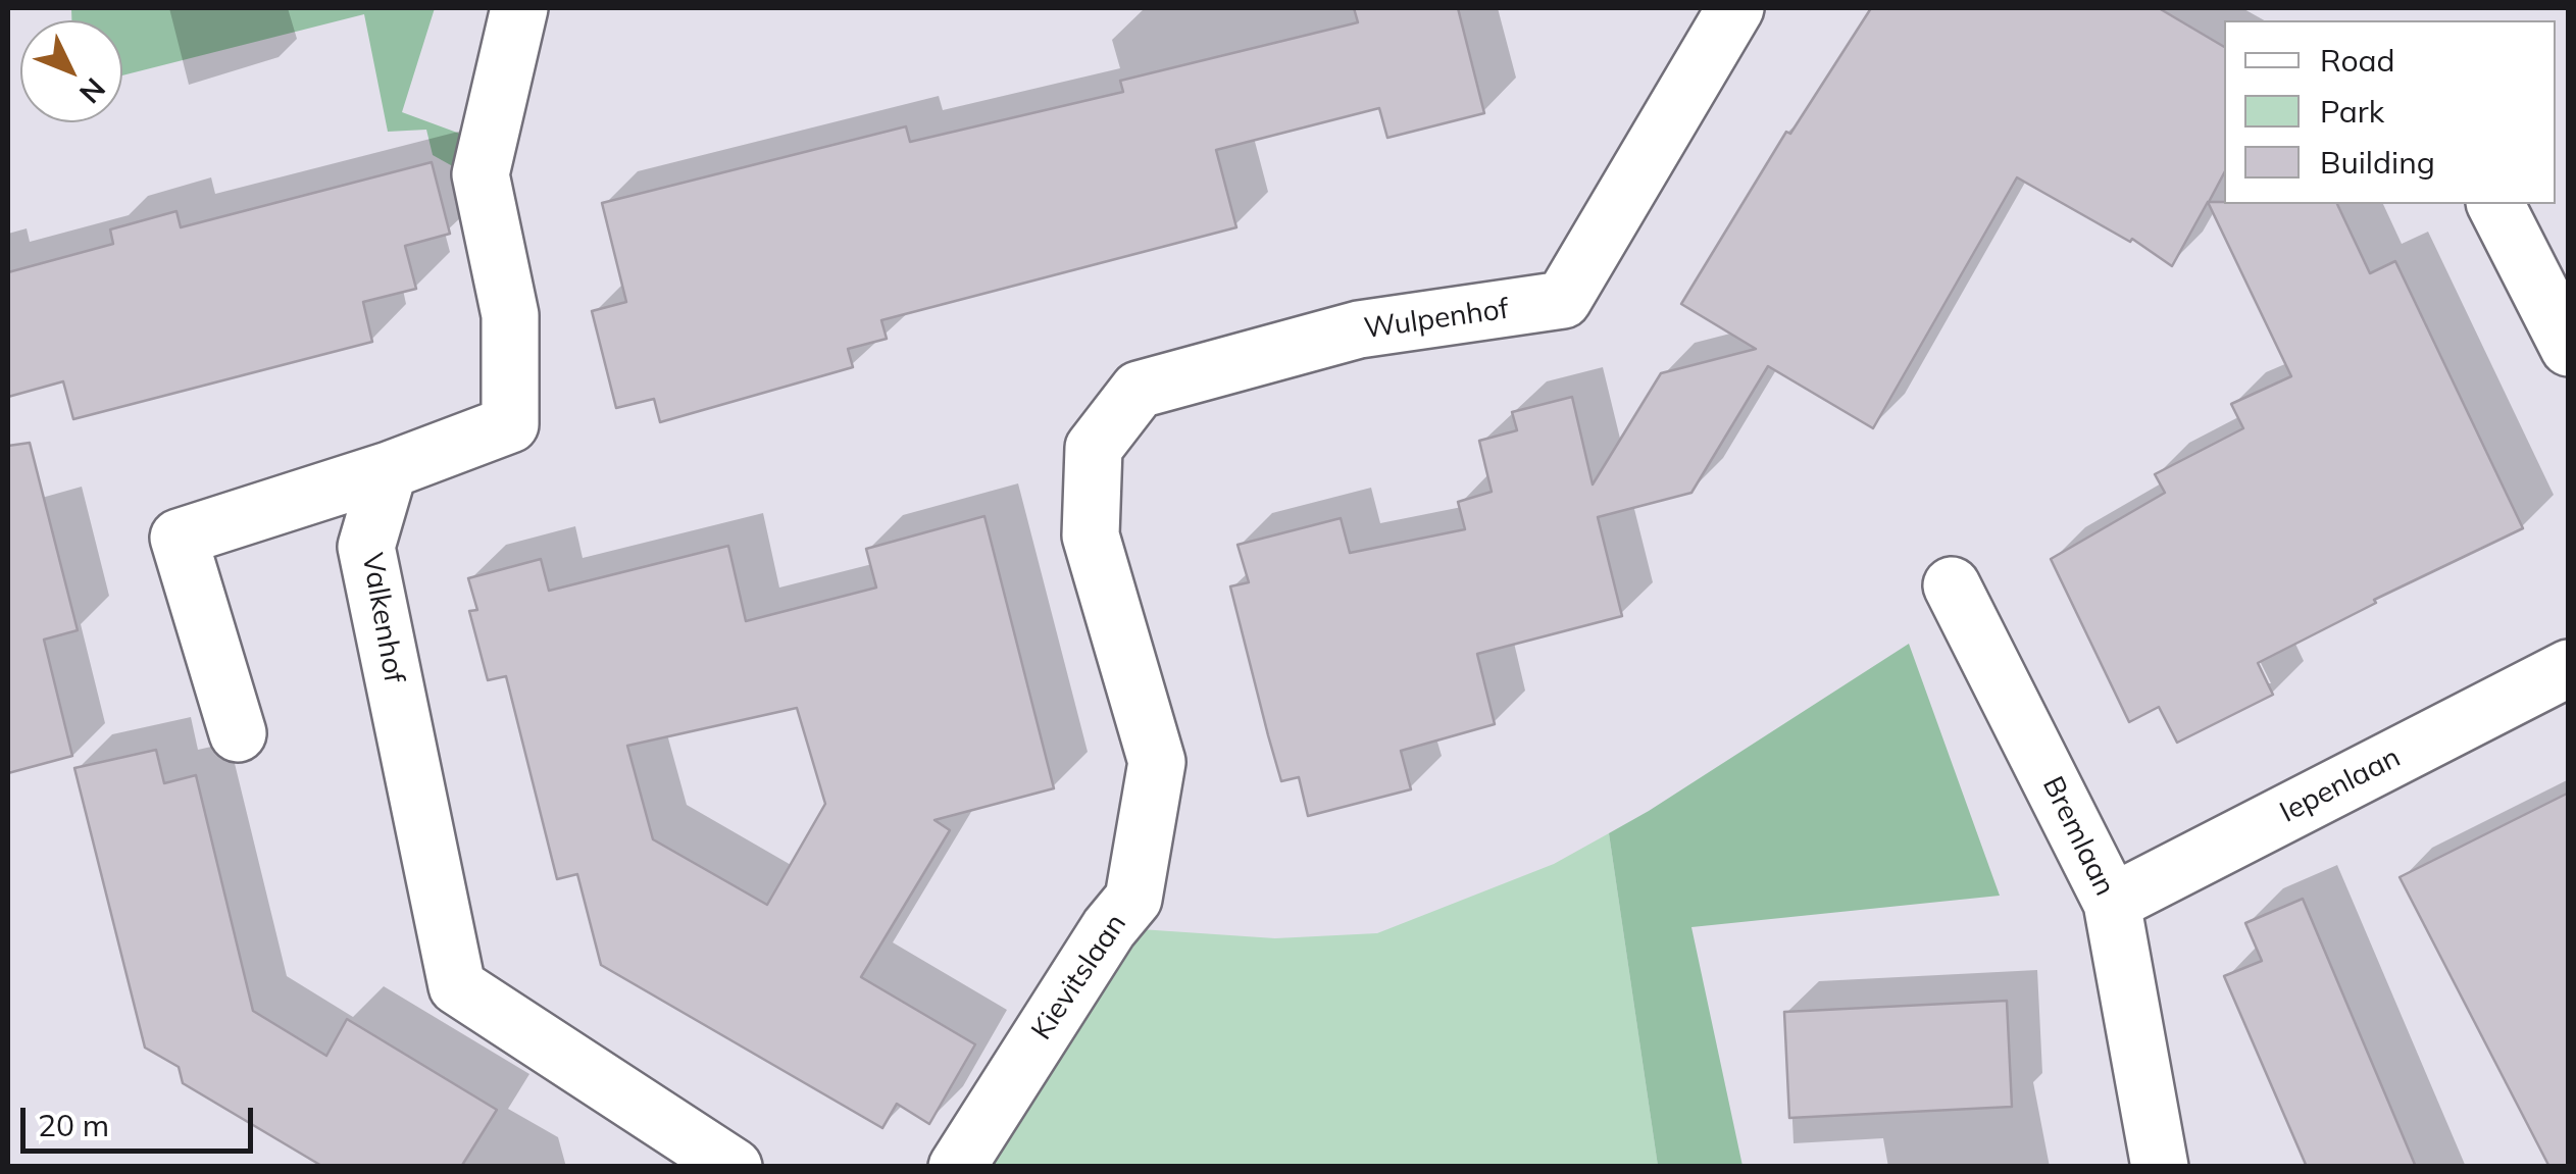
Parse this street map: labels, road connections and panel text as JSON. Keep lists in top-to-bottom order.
{
  "streets": {
    "street": [
      "Wulpenhof",
      "Valkenhof",
      "Iepenlaan",
      "Bremlaan",
      "Kievitslaan"
    ]
  },
  "crossings": [
    ["Wulpenhof", "Kievitslaan"],
    ["Iepenlaan", "Bremlaan"]
  ],
  "legend": ["Road", "Park", "Building"],
  "scale_bar": "20 m",
  "north": "bottom right"
}
